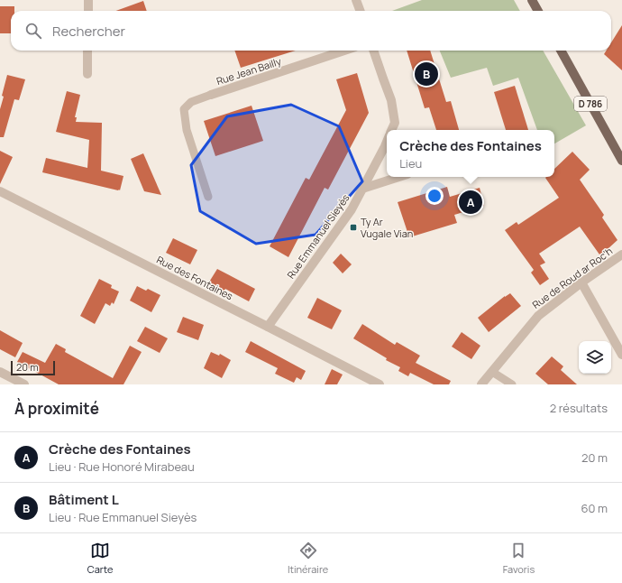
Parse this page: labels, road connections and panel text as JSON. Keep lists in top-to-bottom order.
{
  "streets": {
    "main road": ["D 786"],
    "street": [
      "Rue Jean Bailly",
      "Rue Emmanuel Sieyès",
      "Rue des Fontaines",
      "Rue de Roud ar Roc'h"
    ]
  },
  "crossings": [
    ["Rue Emmanuel Sieyès", "Rue des Fontaines"]
  ],
  "places": {
    "transit": ["Ty Ar Vugale Vian"]
  },
  "scale_bar": "20 m",
  "page": {
    "search": "Rechercher",
    "pins": ["B", "A"],
    "popup": ["Crèche des Fontaines", "Lieu"],
    "scale": "20 m",
    "heading": ["À proximité", "2 résultats"],
    "list": [
      {
        "mark": "A",
        "name": "Crèche des Fontaines",
        "note": "Lieu · Rue Honoré Mirabeau",
        "value": "20 m"
      },
      {
        "mark": "B",
        "name": "Bâtiment L",
        "note": "Lieu · Rue Emmanuel Sieyès",
        "value": "60 m"
      }
    ],
    "nav": ["Carte", "Itinéraire", "Favoris"]
  }
}
